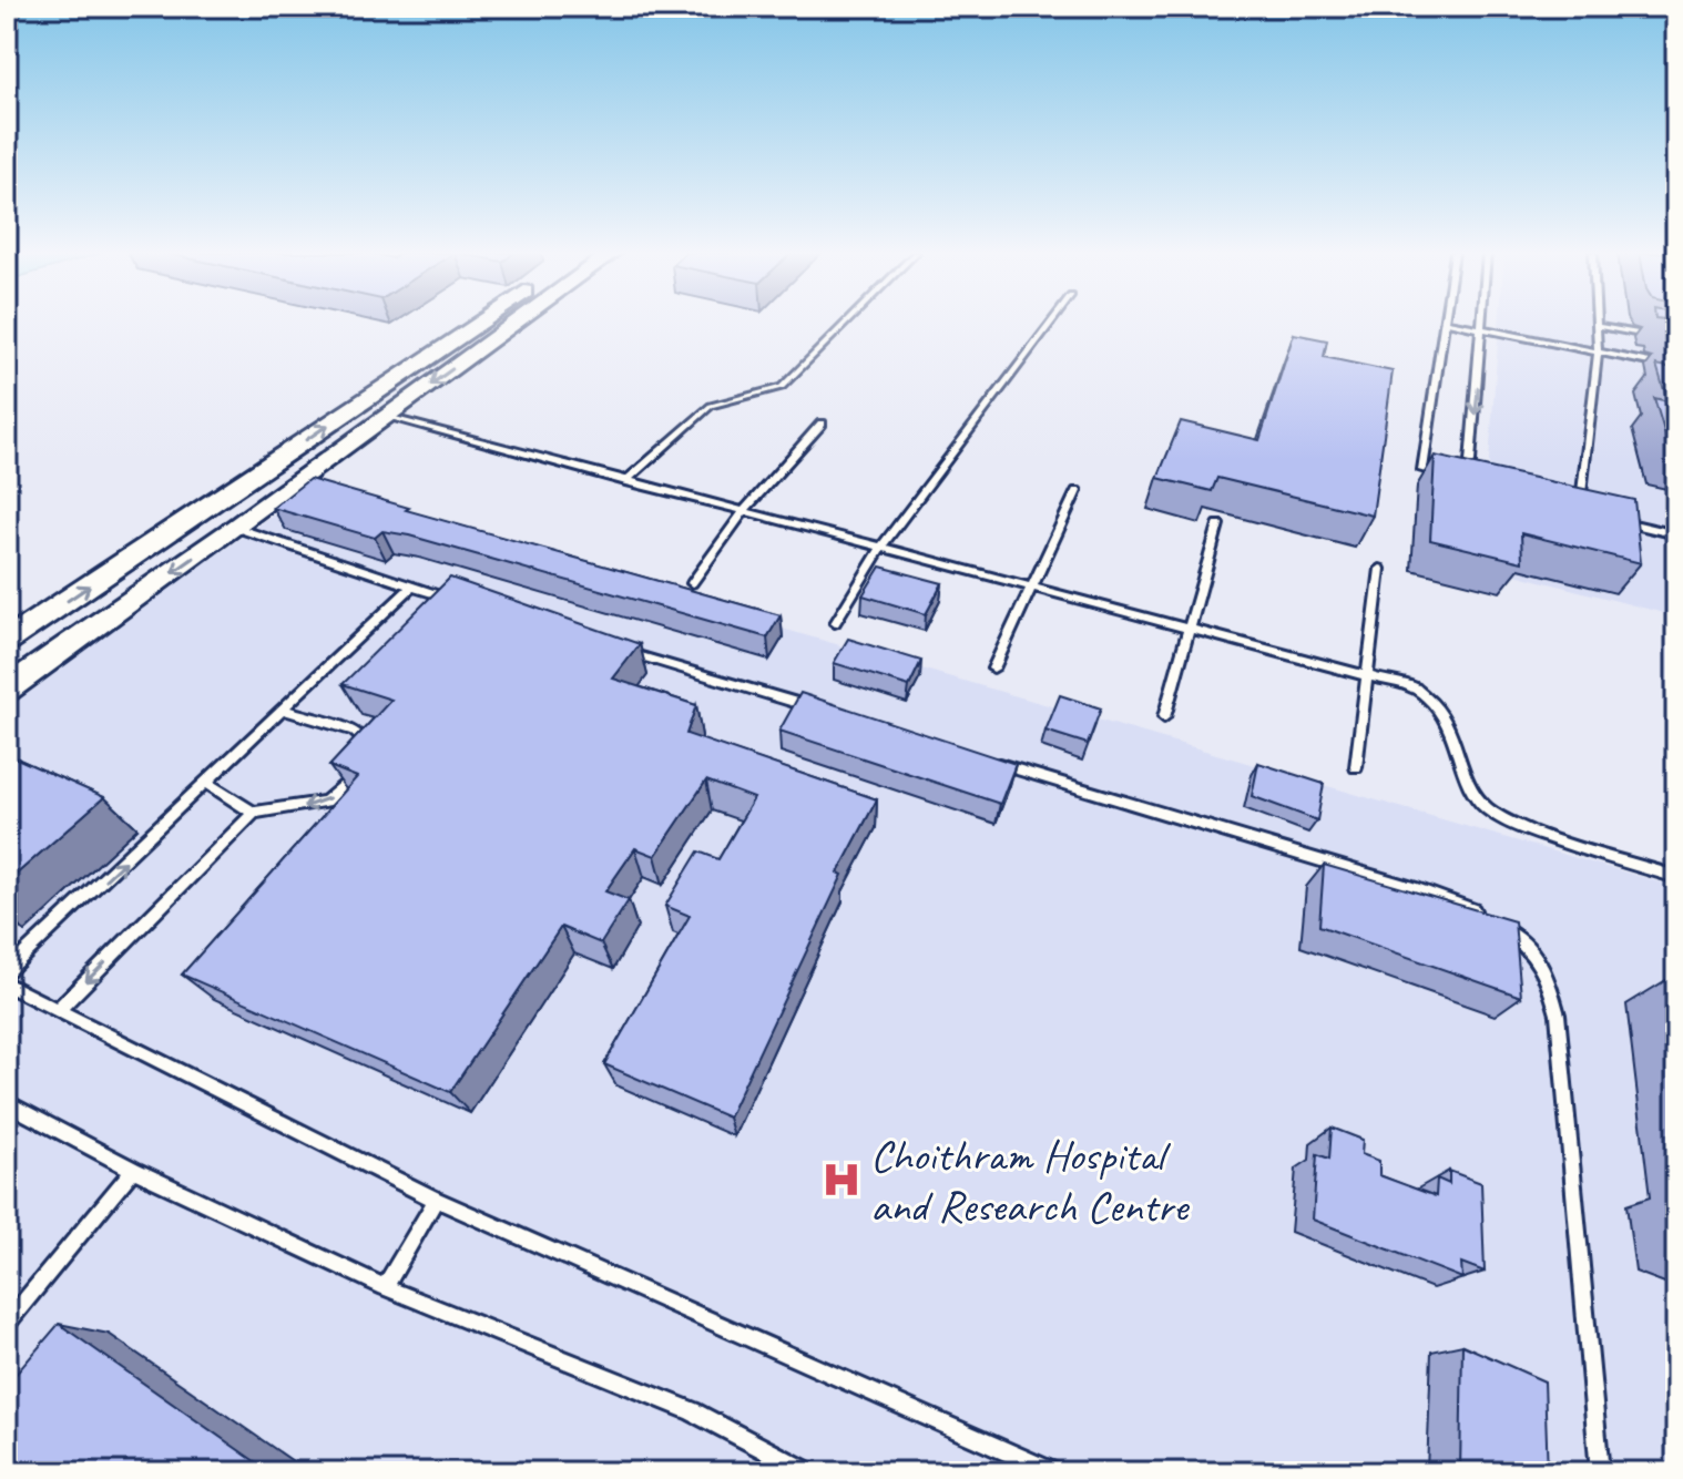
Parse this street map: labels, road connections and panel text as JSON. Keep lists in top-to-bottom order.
{
  "places": {
    "hospital": ["Choithram Hospital and Research Centre"]
  }
}
